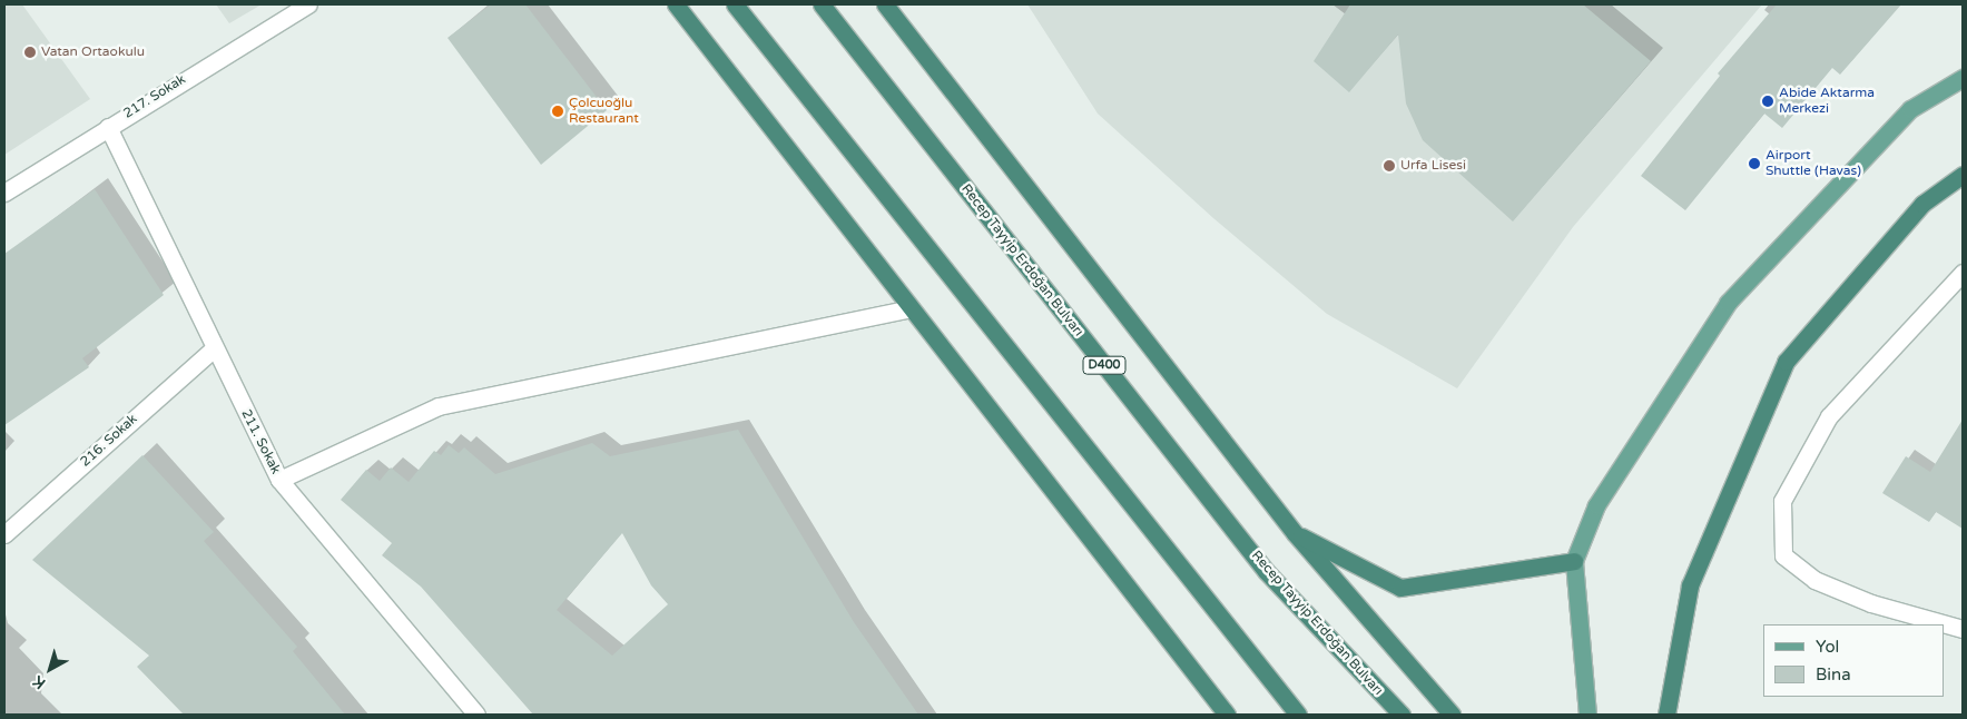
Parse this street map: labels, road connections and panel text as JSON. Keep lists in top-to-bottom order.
{
  "streets": {
    "highway": ["Recep Tayyip Erdoğan Bulvarı", "D400"],
    "street": ["217. Sokak", "216. Sokak", "211. Sokak"]
  },
  "crossings": [
    ["217. Sokak", "211. Sokak"],
    ["216. Sokak", "211. Sokak"]
  ],
  "places": [
    "Vatan Ortaokulu",
    "Abide Aktarma Merkezi",
    "Çolcuoğlu Restaurant",
    "Airport Shuttle (Havas)",
    "Urfa Lisesi"
  ],
  "legend": ["Yol", "Bina"],
  "north": "bottom left"
}
